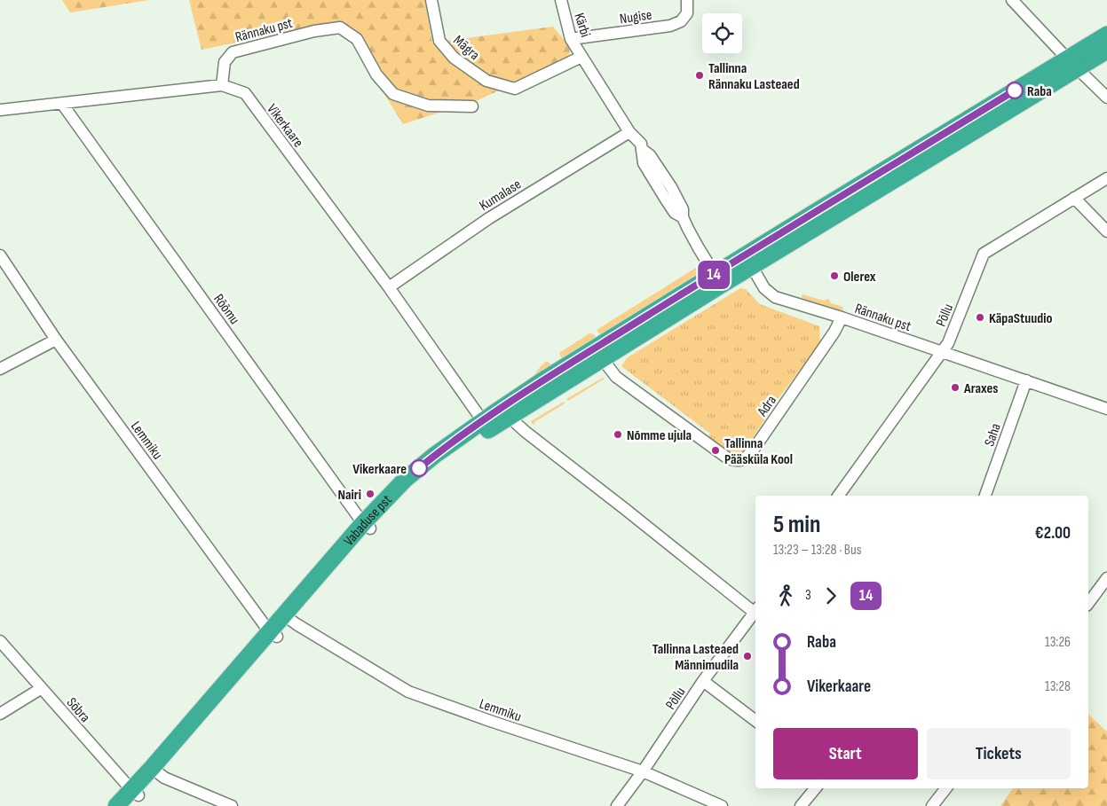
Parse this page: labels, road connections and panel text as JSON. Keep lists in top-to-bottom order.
{
  "streets": {
    "highway": ["Vabaduse pst"],
    "street": [
      "Nugise",
      "Kärbi",
      "Rännaku pst",
      "Mägra",
      "Vikerkaare",
      "Kumalase",
      "Rõõmu",
      "Põllu",
      "Adra",
      "Saha",
      "Lemmiku",
      "Sõbra"
    ]
  },
  "crossings": [
    ["Nugise", "Kärbi"],
    ["Kärbi", "Mägra"],
    ["Rännaku pst", "Vikerkaare"],
    ["Rännaku pst", "Põllu"],
    ["Rännaku pst", "Adra"],
    ["Rännaku pst", "Saha"],
    ["Rännaku pst", "Vabaduse pst"],
    ["Vikerkaare", "Kumalase"],
    ["Vikerkaare", "Vabaduse pst"],
    ["Rõõmu", "Vabaduse pst"],
    ["Põllu", "Lemmiku"],
    ["Adra", "Vabaduse pst"],
    ["Lemmiku", "Vabaduse pst"],
    ["Vabaduse pst", "Sõbra"]
  ],
  "places": [
    "Tallinna Rännaku Lasteaed",
    "Raba",
    "Olerex",
    "KäpaStuudio",
    "Araxes",
    "Nõmme ujula",
    "Tallinna Pääsküla Kool",
    "Vikerkaare",
    "Nairi",
    "Tallinna Lasteaed Männimudila"
  ],
  "lines": ["bus line 14"],
  "page": {
    "on_map": "14",
    "heading": ["5 min", "13:23 – 13:28 · Bus", "€2.00"],
    "legs": ["3", "14"],
    "list": [
      {
        "name": "Raba",
        "value": "13:26"
      },
      {
        "name": "Vikerkaare",
        "value": "13:28"
      }
    ],
    "buttons": ["Start", "Tickets"]
  }
}
